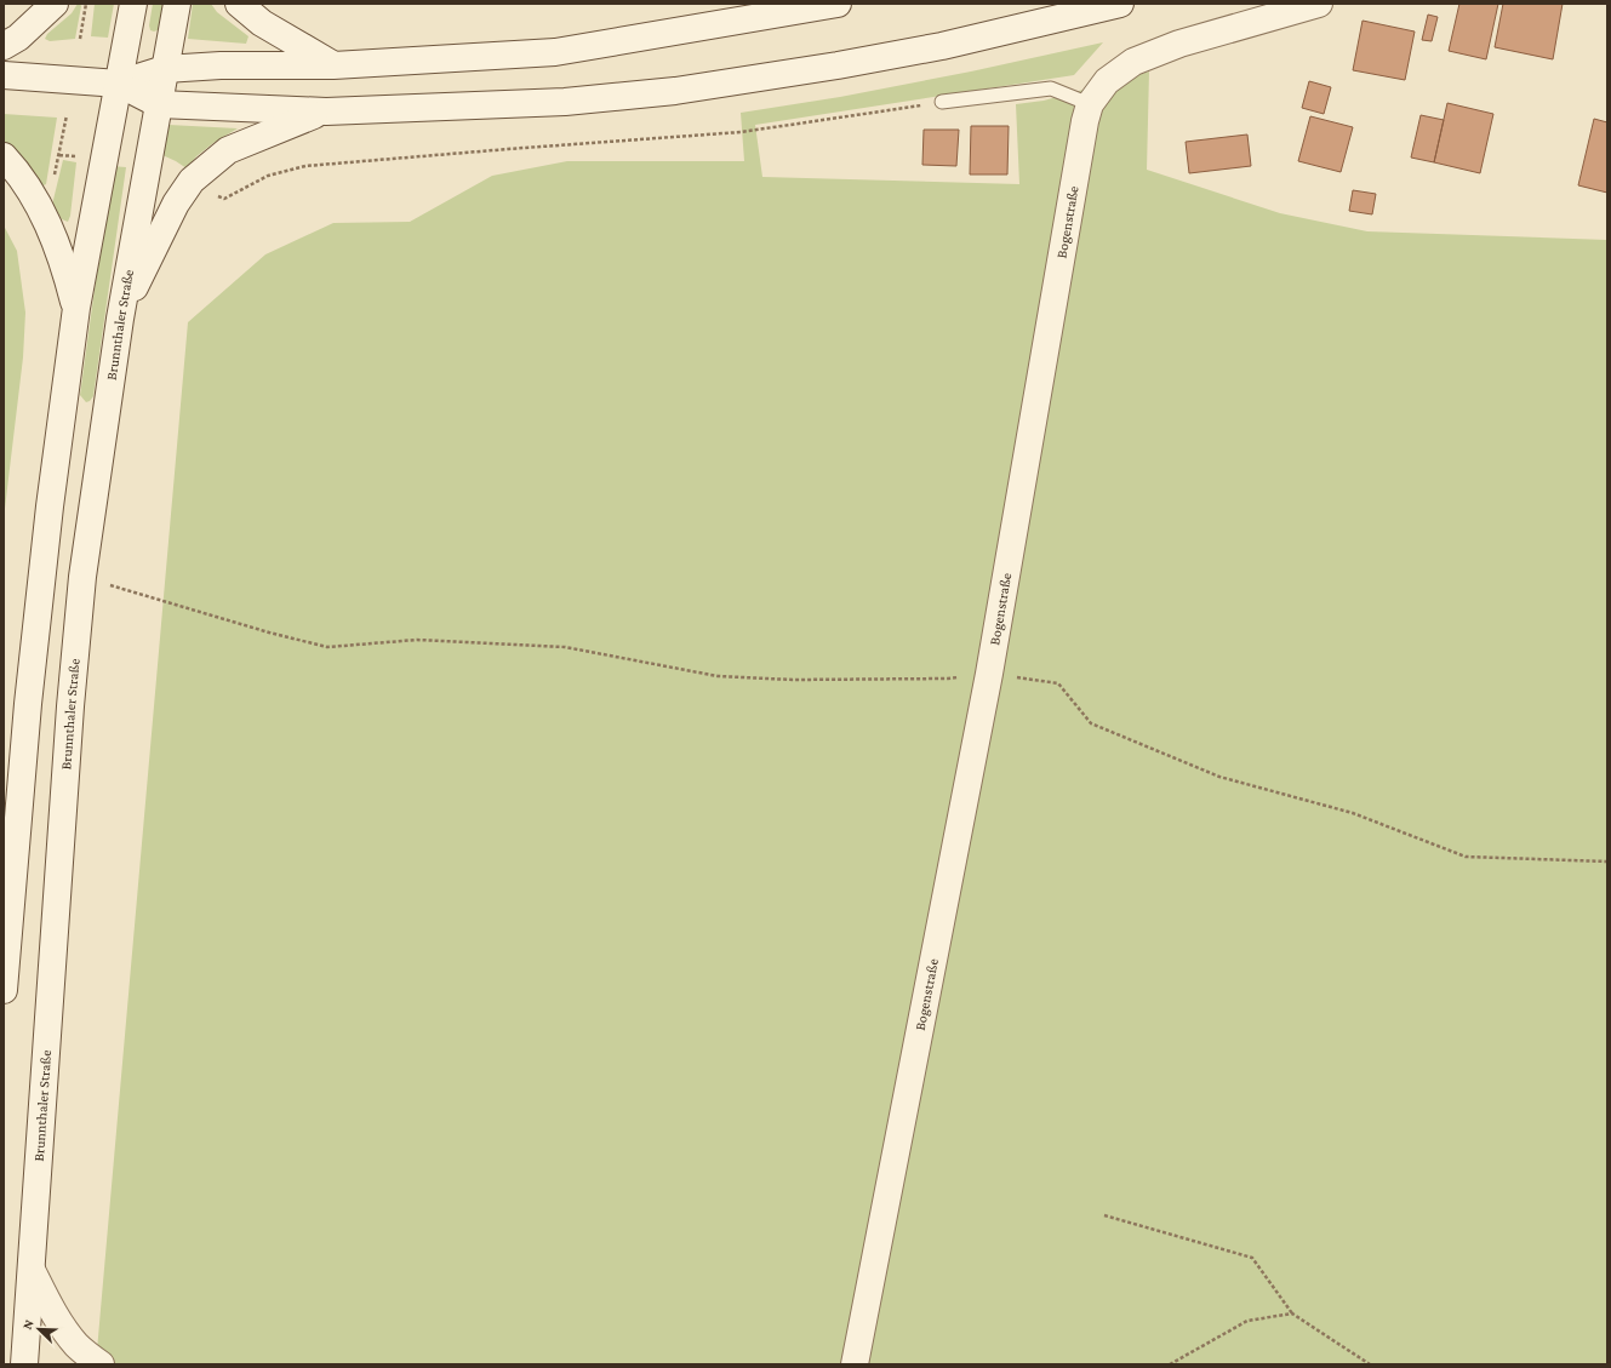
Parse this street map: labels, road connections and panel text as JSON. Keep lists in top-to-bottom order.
{
  "streets": {
    "main road": ["Bogenstraße", "Brunnthaler Straße"]
  },
  "north": "top left"
}
